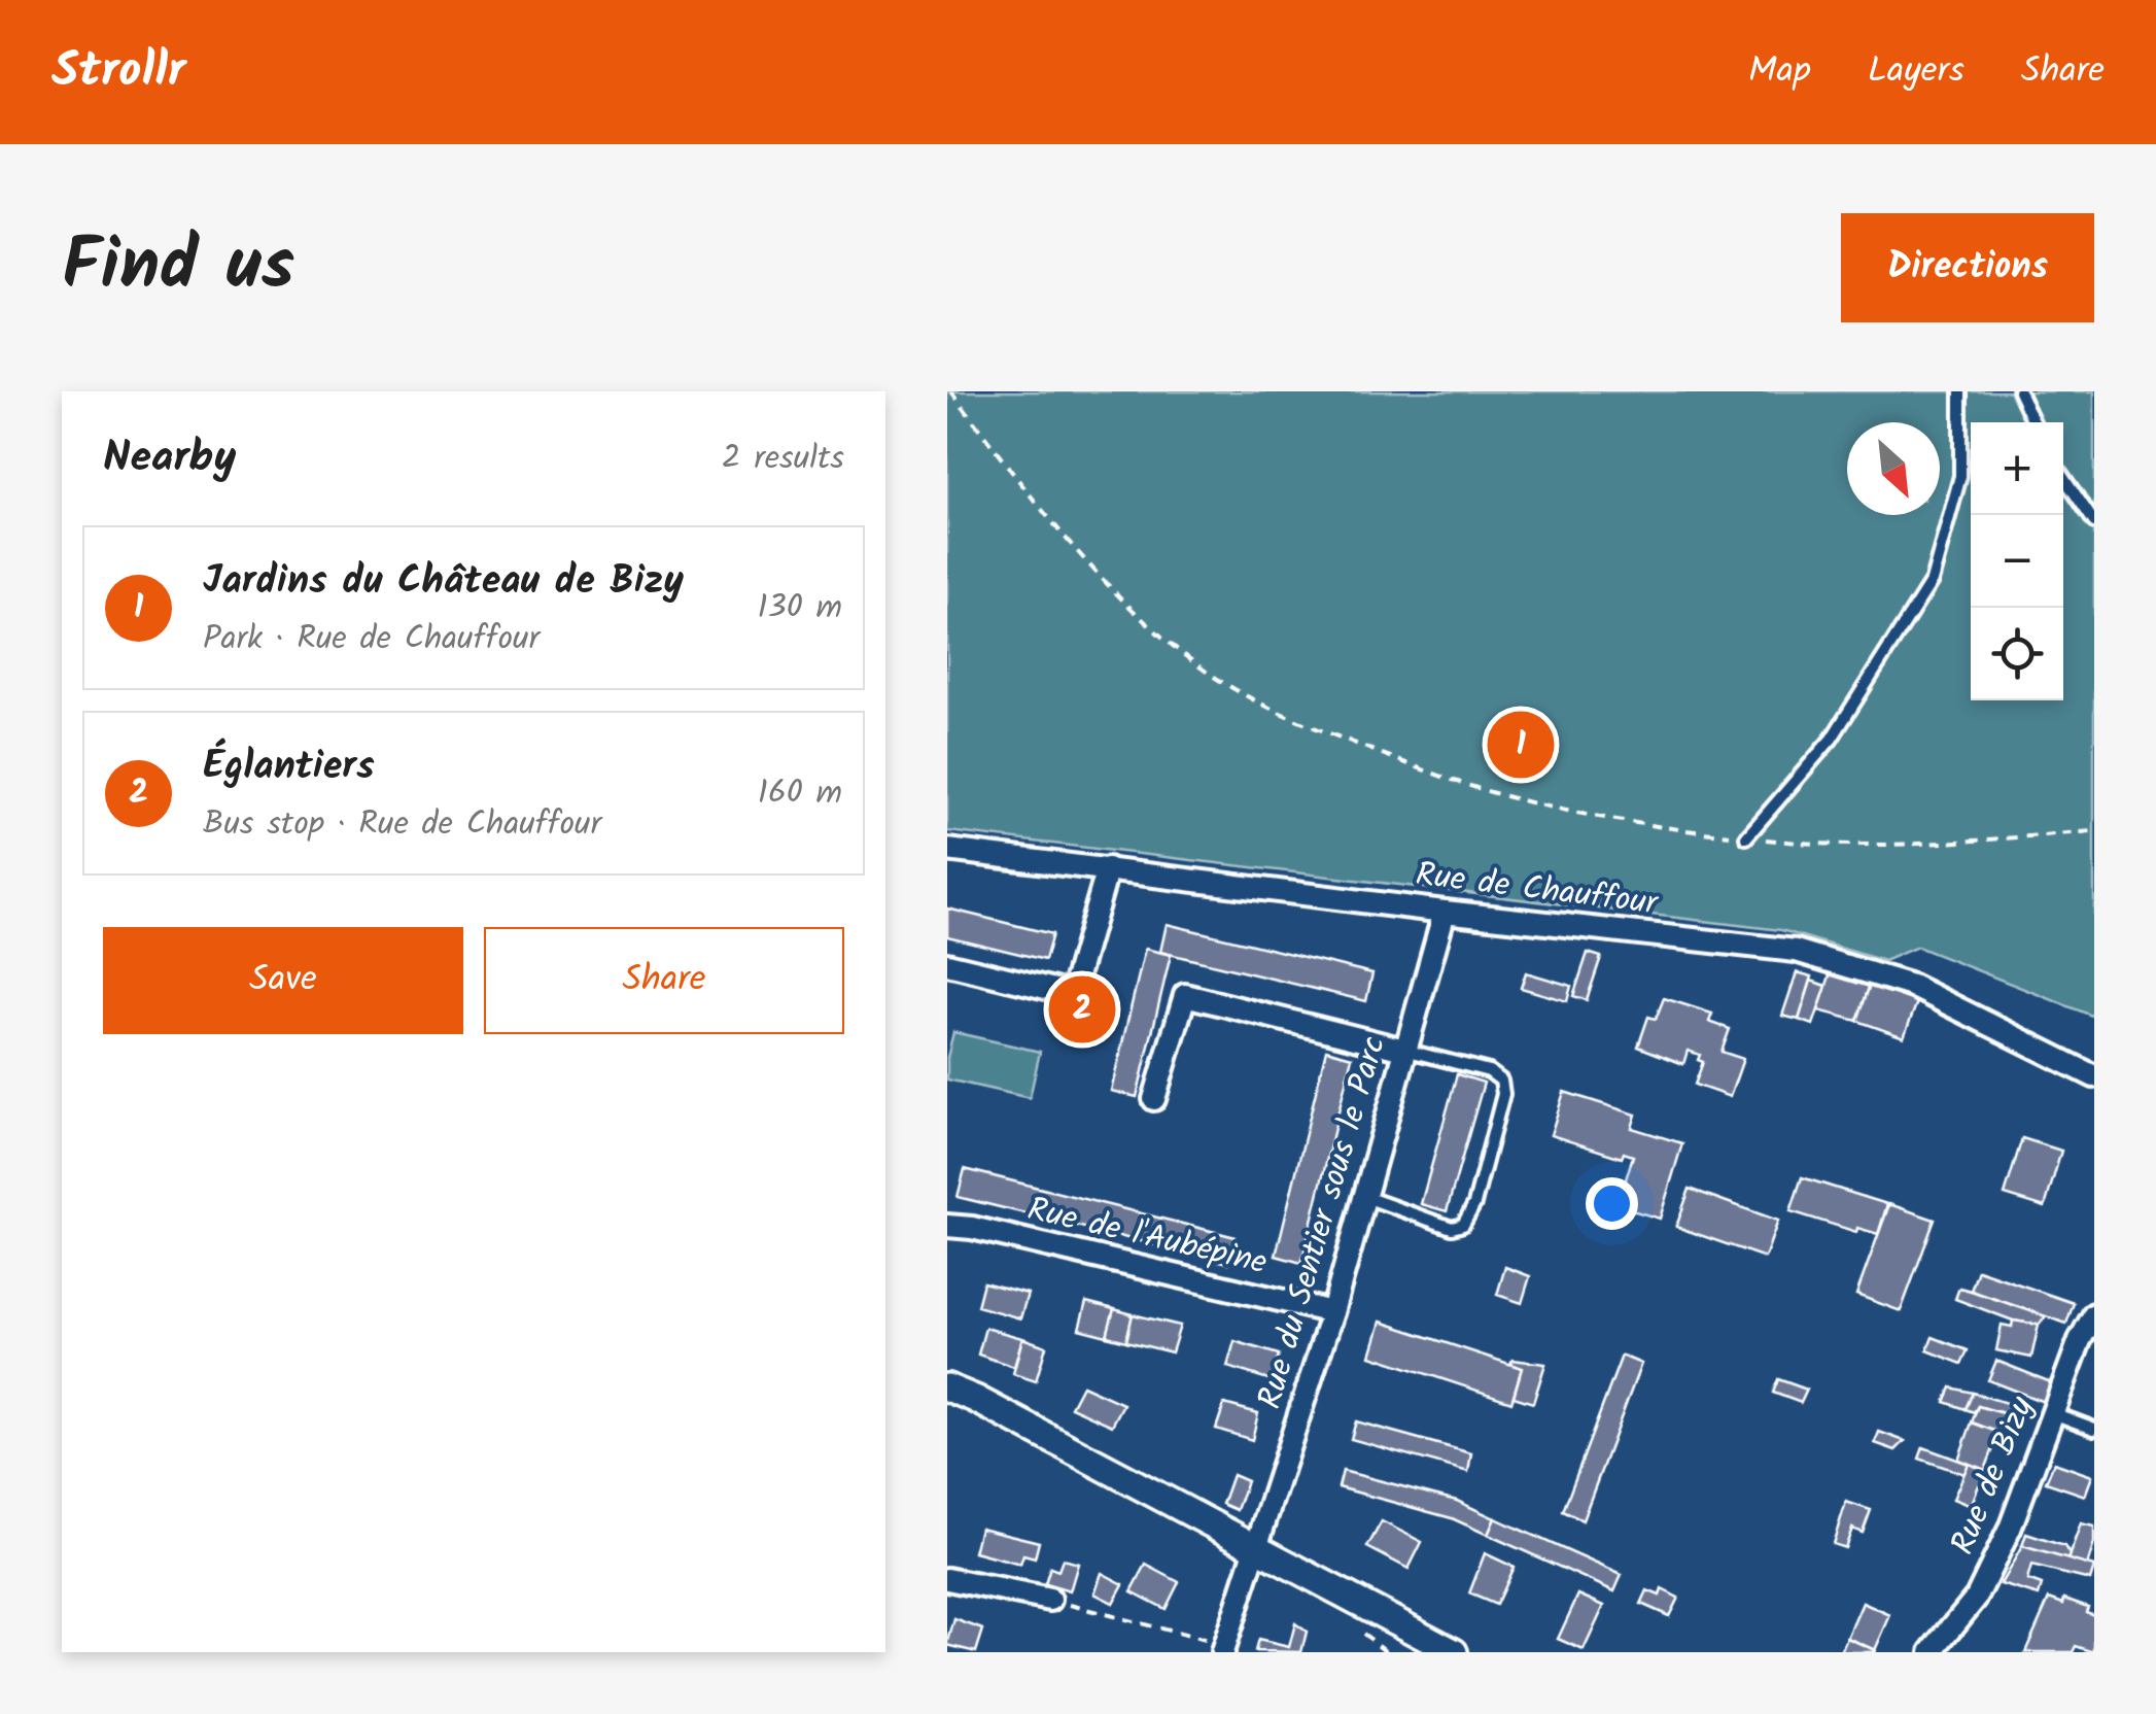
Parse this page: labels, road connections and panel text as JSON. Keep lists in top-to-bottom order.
{
  "streets": {
    "street": [
      "Rue de Chauffour",
      "Rue du Sentier sous le Parc",
      "Rue de l'Aubépine",
      "Rue de Bizy"
    ]
  },
  "crossings": [
    ["Rue de Chauffour", "Rue du Sentier sous le Parc"],
    ["Rue du Sentier sous le Parc", "Rue de l'Aubépine"]
  ],
  "north": "bottom right",
  "page": {
    "header": "Strollr",
    "nav": ["Map", "Layers", "Share"],
    "title": "Find us",
    "buttons": [
      "Directions",
      ["Save", "Share"]
    ],
    "heading": ["Nearby", "2 results"],
    "map_buttons": ["+", "−"],
    "list": [
      {
        "mark": "1",
        "name": "Jardins du Château de Bizy",
        "note": "Park · Rue de Chauffour",
        "value": "130 m"
      },
      {
        "mark": "2",
        "name": "Églantiers",
        "note": "Bus stop · Rue de Chauffour",
        "value": "160 m"
      }
    ],
    "pins": ["1", "2"]
  }
}
